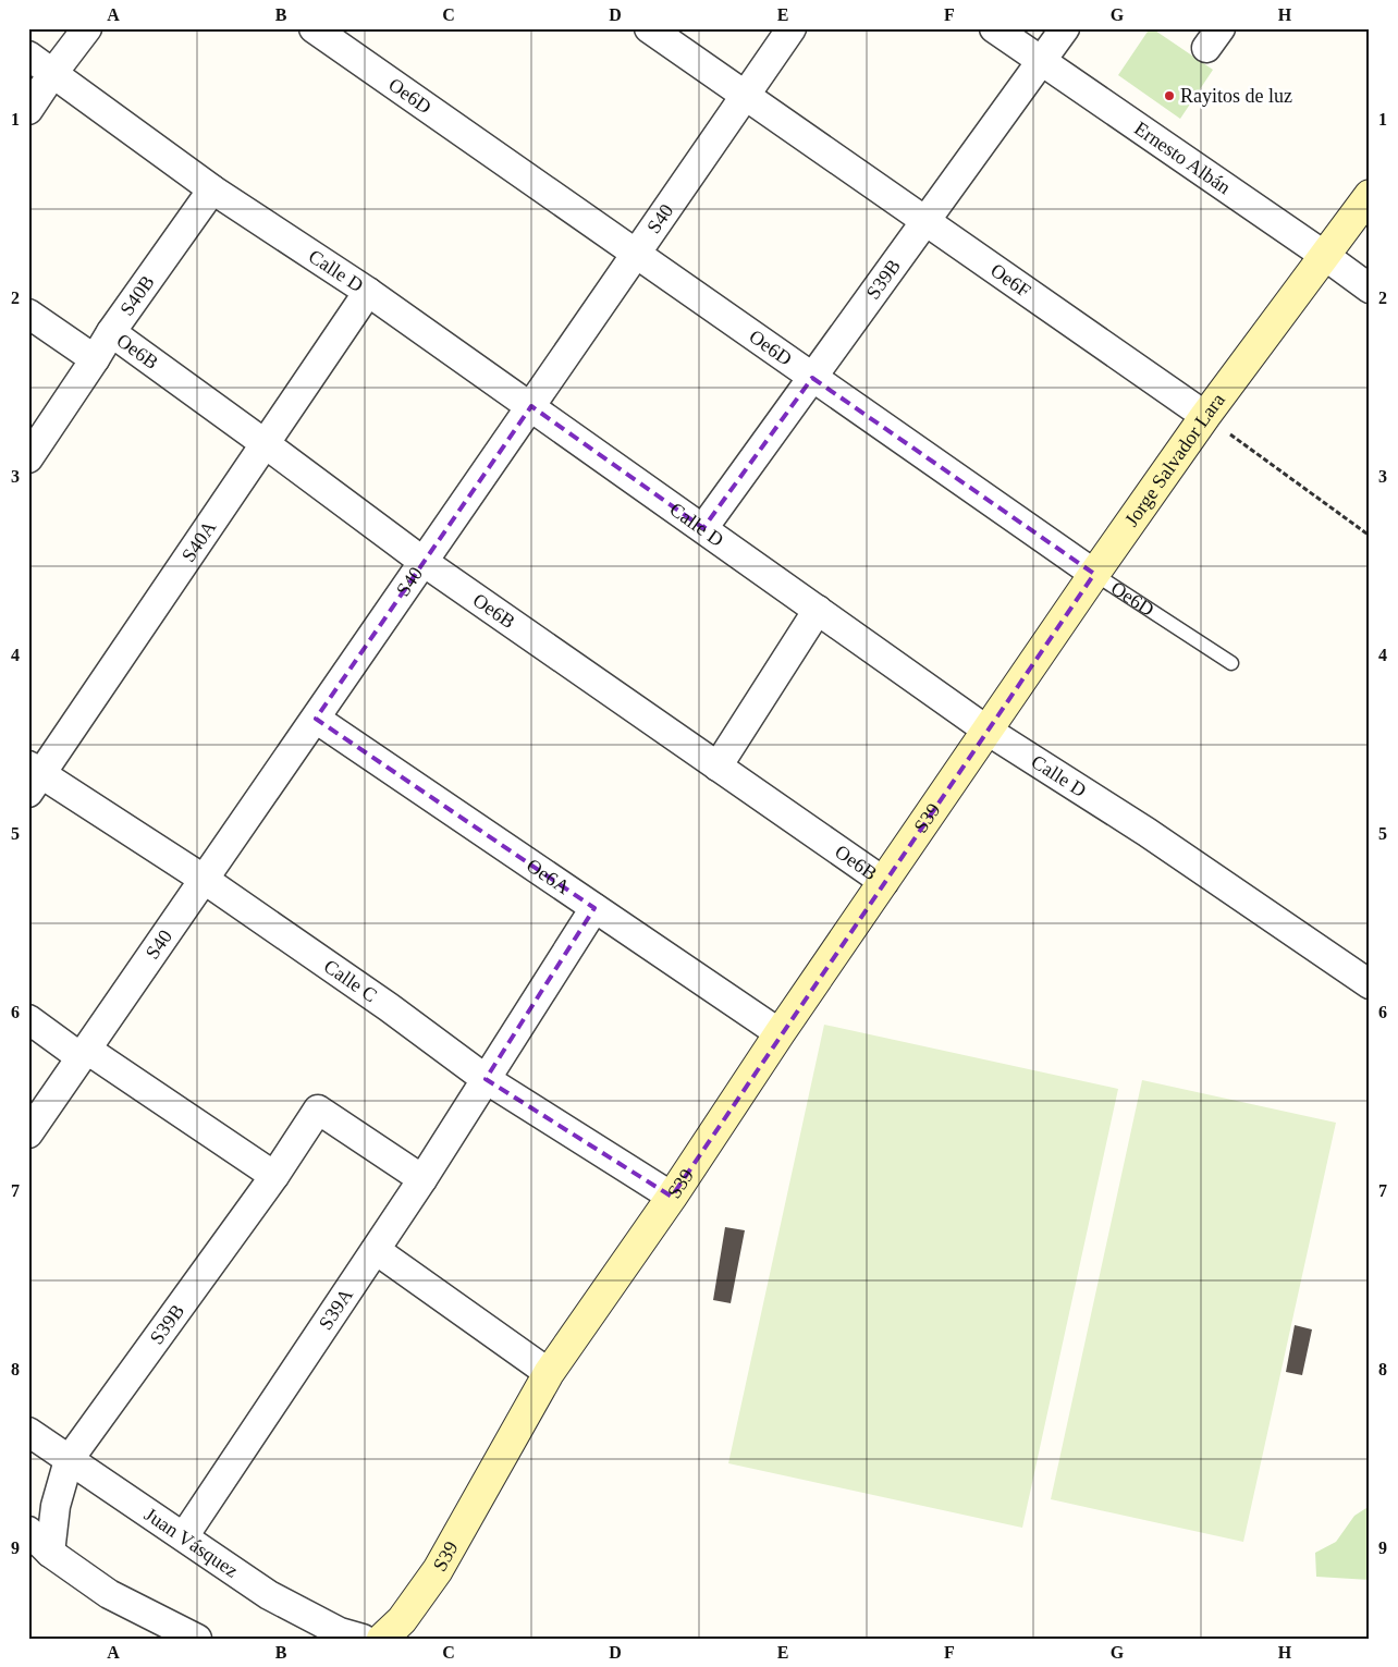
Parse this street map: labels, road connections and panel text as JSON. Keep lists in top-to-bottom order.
{
  "streets": {
    "street": [
      "Oe6D",
      "Ernesto Albán",
      "S40",
      "Calle D",
      "S39B",
      "Oe6F",
      "S40B",
      "Oe6B",
      "Jorge Salvador Lara",
      "S40A",
      "S39",
      "Oe6A",
      "Calle C",
      "S39A",
      "Juan Vásquez"
    ]
  },
  "crossings": [
    ["Oe6D", "S40"],
    ["Oe6D", "S39B"],
    ["Oe6D", "Jorge Salvador Lara"],
    ["Ernesto Albán", "S39B"],
    ["Ernesto Albán", "Jorge Salvador Lara"],
    ["S40", "Calle D"],
    ["S40", "Oe6F"],
    ["S40", "Oe6B"],
    ["S40", "Oe6A"],
    ["S40", "Calle C"],
    ["Calle D", "S39B"],
    ["Calle D", "S40B"],
    ["Calle D", "Jorge Salvador Lara"],
    ["Calle D", "S40A"],
    ["Calle D", "S39"],
    ["S39B", "Oe6F"],
    ["S39B", "S39A"],
    ["S39B", "Juan Vásquez"],
    ["Oe6F", "Jorge Salvador Lara"],
    ["S40B", "Oe6B"],
    ["Oe6B", "S40A"],
    ["Oe6B", "S39"],
    ["Jorge Salvador Lara", "S39"],
    ["S40A", "Calle C"],
    ["S39", "Oe6A"],
    ["S39", "Calle C"],
    ["Oe6A", "S39A"],
    ["Calle C", "S39A"],
    ["S39A", "Juan Vásquez"]
  ],
  "places": ["Rayitos de luz"],
  "grid": {
    "columns": [
      "A",
      "B",
      "C",
      "D",
      "E",
      "F",
      "G",
      "H"
    ],
    "rows": [
      "1",
      "2",
      "3",
      "4",
      "5",
      "6",
      "7",
      "8",
      "9"
    ]
  }
}
